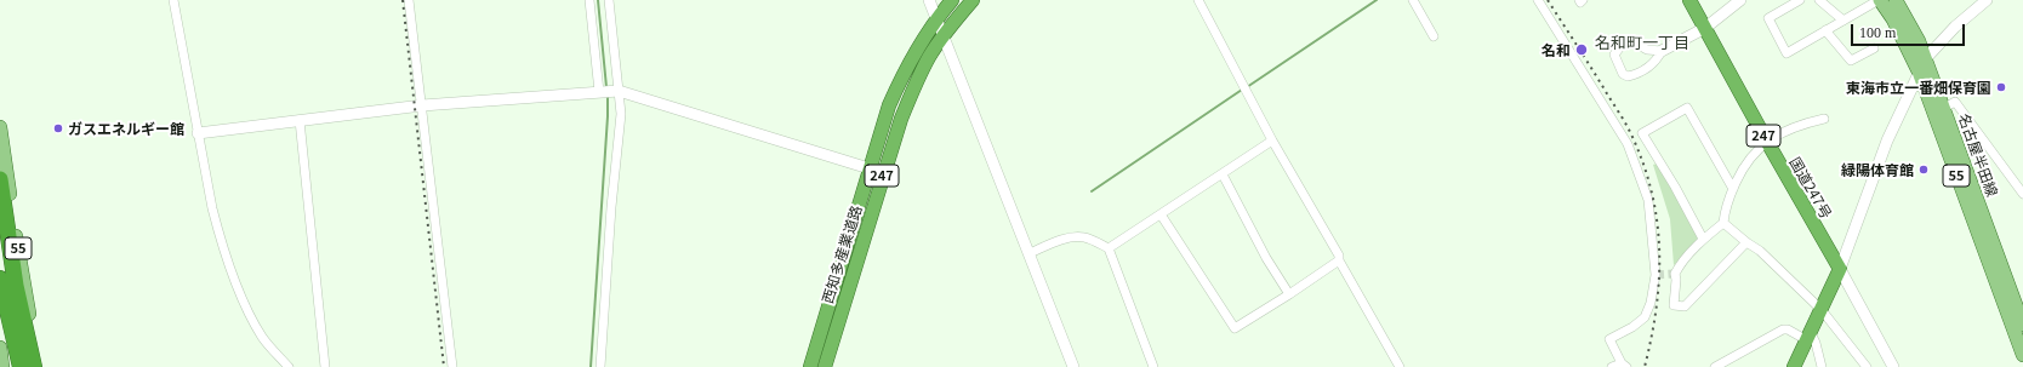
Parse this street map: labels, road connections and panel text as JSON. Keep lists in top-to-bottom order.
{
  "streets": {
    "highway": ["247", "国道247号", "西知多産業道路"],
    "main road": ["名古屋半田線", "55"]
  },
  "districts": ["名和町一丁目"],
  "places": [
    "名和",
    "東海市立一番畑保育園",
    "ガスエネルギー館",
    "緑陽体育館"
  ],
  "scale_bar": "100 m"
}
